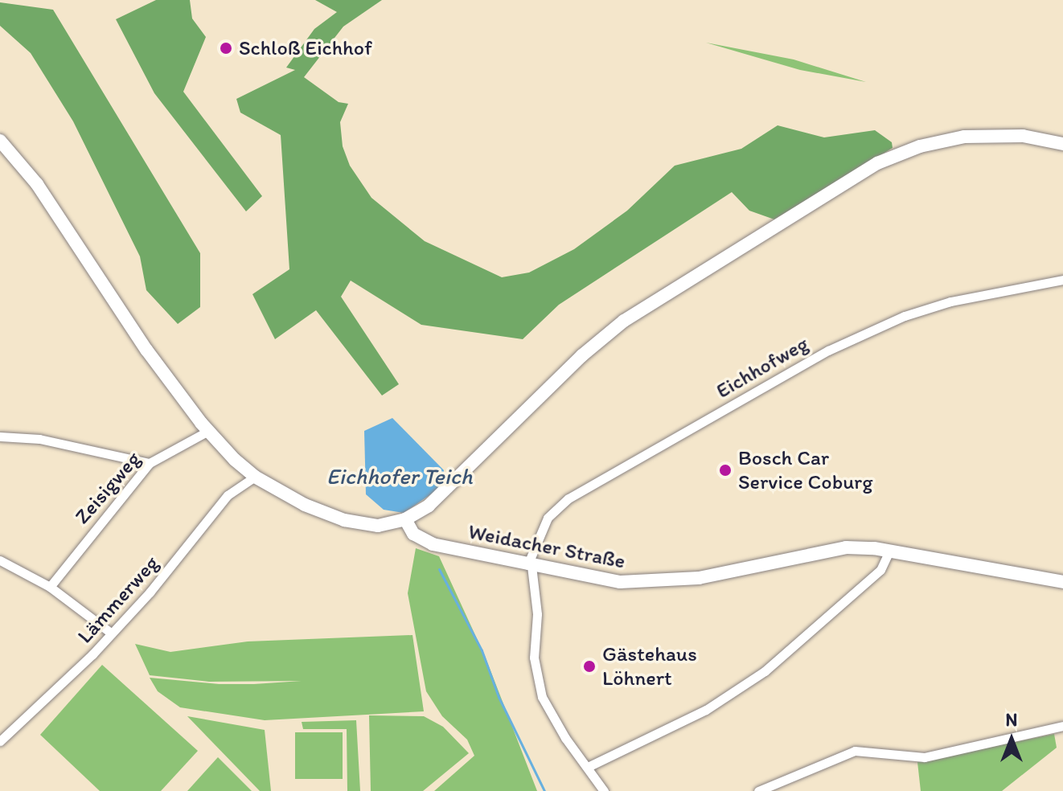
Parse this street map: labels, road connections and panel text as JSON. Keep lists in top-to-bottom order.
{
  "streets": {
    "main road": ["Weidacher Straße"],
    "street": ["Eichhofweg", "Zeisigweg", "Lämmerweg"]
  },
  "crossings": [
    ["Eichhofweg", "Weidacher Straße"]
  ],
  "water": ["Eichhofer Teich"],
  "places": ["Schloß Eichhof", "Bosch Car Service Coburg", "Gästehaus Löhnert"],
  "north": "top"
}
